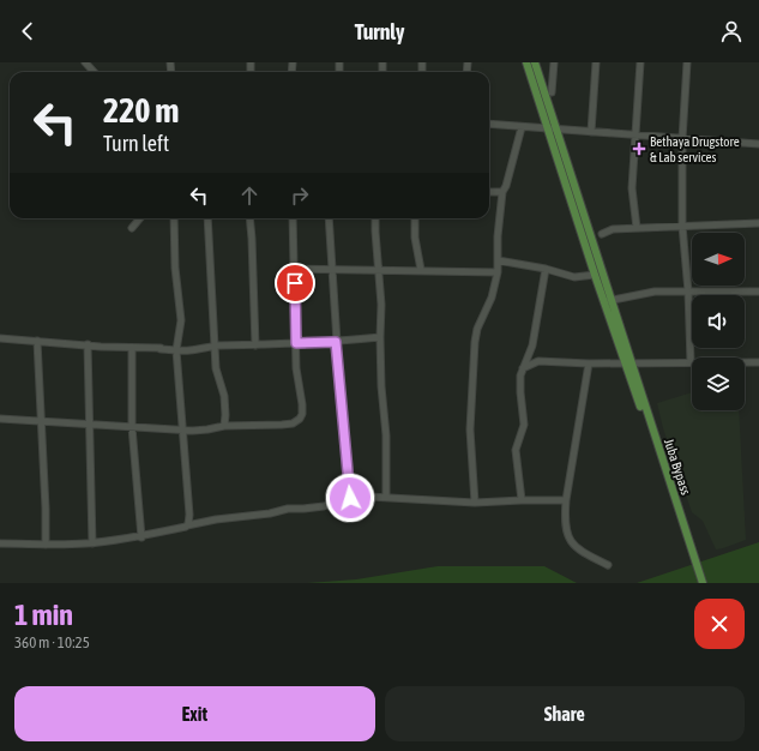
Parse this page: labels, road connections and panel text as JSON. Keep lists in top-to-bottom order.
{
  "streets": {
    "main road": ["Juba Bypass"]
  },
  "places": {
    "health": ["Bethaya Drugstore & Lab services"]
  },
  "north": "right",
  "page": {
    "header": "Turnly",
    "turn": ["220 m", "Turn left"],
    "heading": ["1 min", "360 m · 10:25"],
    "buttons": ["Exit", "Share"]
  }
}
